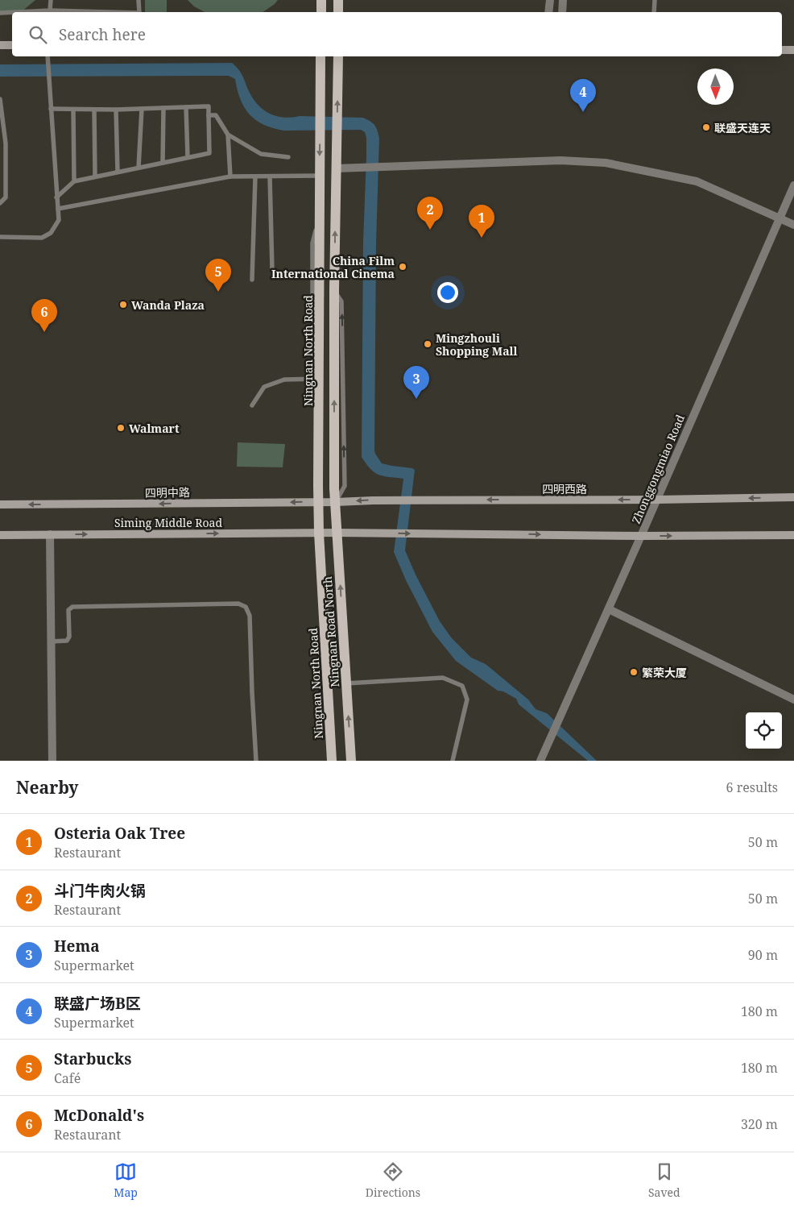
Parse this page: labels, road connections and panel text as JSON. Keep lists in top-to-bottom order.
{
  "streets": {
    "main road": [
      "Ningnan North Road",
      "四明西路",
      "四明中路",
      "Siming Middle Road",
      "Ningnan Road North"
    ],
    "street": ["Zhonggongmiao Road"]
  },
  "crossings": [
    ["Ningnan North Road", "四明中路"],
    ["Ningnan North Road", "Siming Middle Road"],
    ["Zhonggongmiao Road", "四明西路"],
    ["四明西路", "四明中路"],
    ["四明西路", "Ningnan Road North"],
    ["四明中路", "Ningnan Road North"],
    ["Siming Middle Road", "Ningnan Road North"]
  ],
  "one_way": ["四明中路", "Siming Middle Road", "Ningnan Road North"],
  "places": [
    "联盛天连天",
    "China Film International Cinema",
    "Wanda Plaza",
    "Mingzhouli Shopping Mall",
    "Walmart",
    "繁荣大厦"
  ],
  "north": "bottom",
  "page": {
    "search": "Search here",
    "pins": [
      "4",
      "2",
      "1",
      "5",
      "6",
      "3"
    ],
    "heading": ["Nearby", "6 results"],
    "list": [
      {
        "mark": "1",
        "name": "Osteria Oak Tree",
        "note": "Restaurant",
        "value": "50 m"
      },
      {
        "mark": "2",
        "name": "斗门牛肉火锅",
        "note": "Restaurant",
        "value": "50 m"
      },
      {
        "mark": "3",
        "name": "Hema",
        "note": "Supermarket",
        "value": "90 m"
      },
      {
        "mark": "4",
        "name": "联盛广场B区",
        "note": "Supermarket",
        "value": "180 m"
      },
      {
        "mark": "5",
        "name": "Starbucks",
        "note": "Café",
        "value": "180 m"
      },
      {
        "mark": "6",
        "name": "McDonald's",
        "note": "Restaurant",
        "value": "320 m"
      }
    ],
    "nav": ["Map", "Directions", "Saved"]
  }
}
